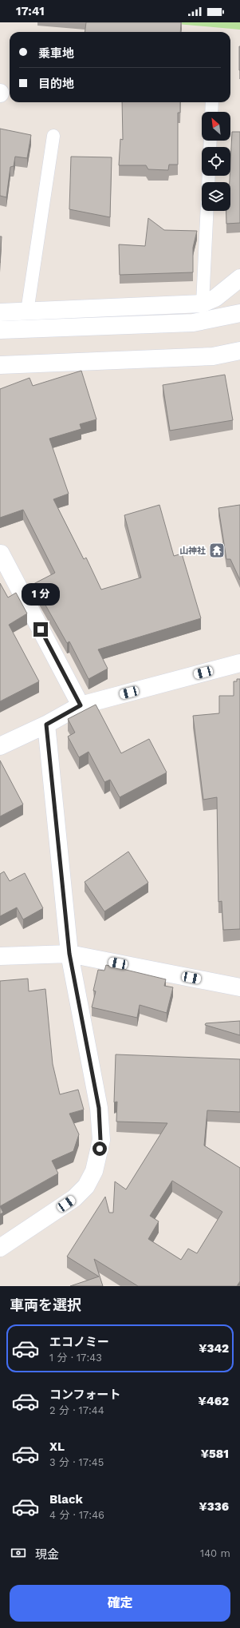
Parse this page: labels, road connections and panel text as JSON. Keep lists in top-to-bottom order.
{
  "places": {
    "temple": ["山神社"]
  },
  "north": "top left",
  "page": {
    "status": "17:41",
    "banner": ["乗車地", "目的地"],
    "bubble": "1 分",
    "heading": "車両を選択",
    "list": [
      {
        "name": "エコノミー",
        "note": "1 分 · 17:43",
        "value": "¥342"
      },
      {
        "name": "コンフォート",
        "note": "2 分 · 17:44",
        "value": "¥462"
      },
      {
        "name": "XL",
        "note": "3 分 · 17:45",
        "value": "¥581"
      },
      {
        "name": "Black",
        "note": "4 分 · 17:46",
        "value": "¥336"
      }
    ],
    "pay": ["現金", "140 m"],
    "buttons": "確定"
  }
}
